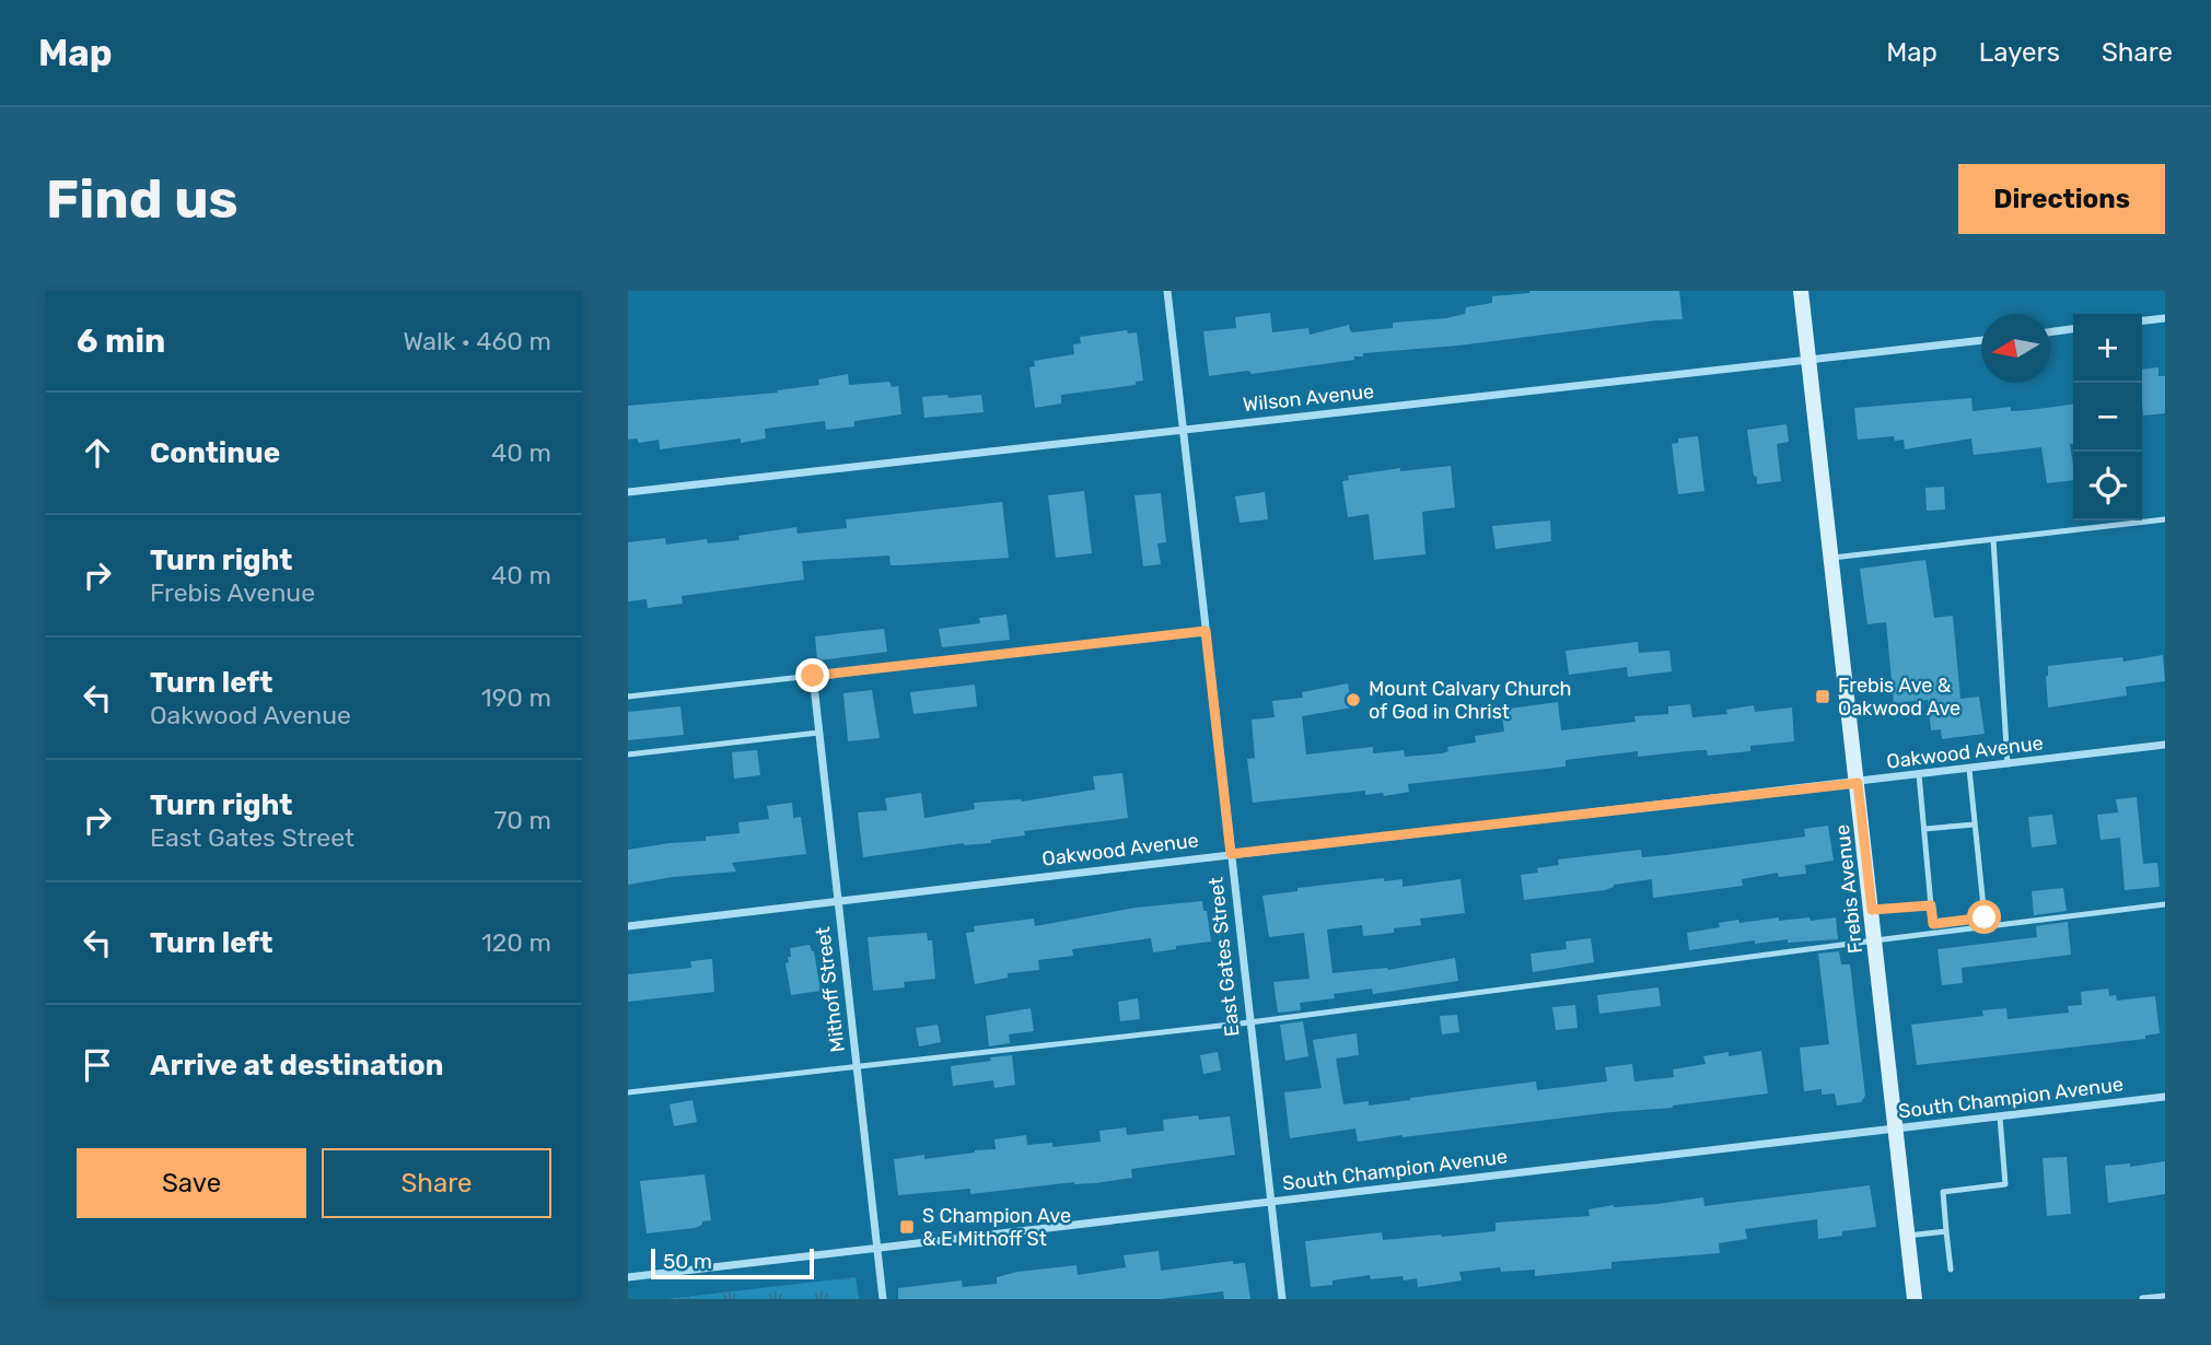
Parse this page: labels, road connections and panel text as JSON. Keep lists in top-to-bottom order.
{
  "streets": {
    "main road": ["Frebis Avenue"],
    "street": [
      "Wilson Avenue",
      "Oakwood Avenue",
      "East Gates Street",
      "Mithoff Street",
      "South Champion Avenue"
    ]
  },
  "crossings": [
    ["Wilson Avenue", "Frebis Avenue"],
    ["Wilson Avenue", "East Gates Street"],
    ["Oakwood Avenue", "Frebis Avenue"],
    ["Oakwood Avenue", "East Gates Street"],
    ["Oakwood Avenue", "Mithoff Street"],
    ["Frebis Avenue", "South Champion Avenue"],
    ["East Gates Street", "South Champion Avenue"],
    ["Mithoff Street", "South Champion Avenue"]
  ],
  "places": {
    "transit": ["Frebis Ave & Oakwood Ave", "S Champion Ave & E Mithoff St"],
    "other": ["Mount Calvary Church of God in Christ"]
  },
  "scale_bar": "50 m",
  "north": "left",
  "page": {
    "header": "Map",
    "nav": ["Map", "Layers", "Share"],
    "buttons": [
      "Directions",
      ["Save", "Share"]
    ],
    "title": "Find us",
    "heading": ["6 min", "Walk · 460 m"],
    "map_buttons": ["+", "−"],
    "list": [
      ["Continue", "40 m"],
      ["Turn right", "Frebis Avenue", "40 m"],
      ["Turn left", "Oakwood Avenue", "190 m"],
      ["Turn right", "East Gates Street", "70 m"],
      ["Turn left", "120 m"],
      "Arrive at destination"
    ],
    "scale": "50 m"
  }
}
